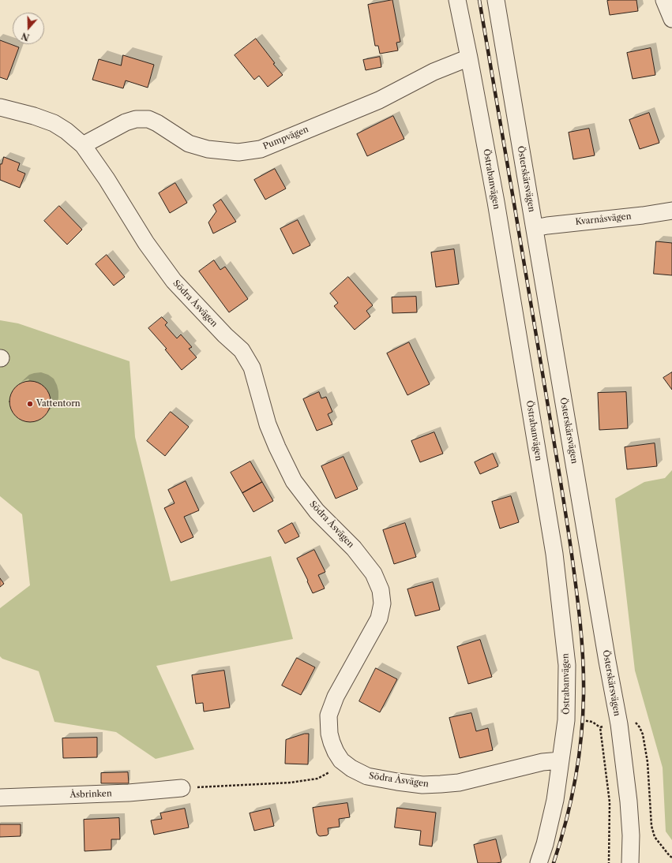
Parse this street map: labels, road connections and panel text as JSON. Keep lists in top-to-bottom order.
{
  "streets": {
    "street": [
      "Pumpvägen",
      "Östrabanvägen",
      "Österskärsvägen",
      "Kvarnåsvägen",
      "Södra Åsvägen",
      "Åsbrinken"
    ]
  },
  "crossings": [
    ["Pumpvägen", "Östrabanvägen"],
    ["Pumpvägen", "Södra Åsvägen"],
    ["Östrabanvägen", "Södra Åsvägen"],
    ["Österskärsvägen", "Kvarnåsvägen"]
  ],
  "places": ["Vattentorn"],
  "north": "bottom"
}
